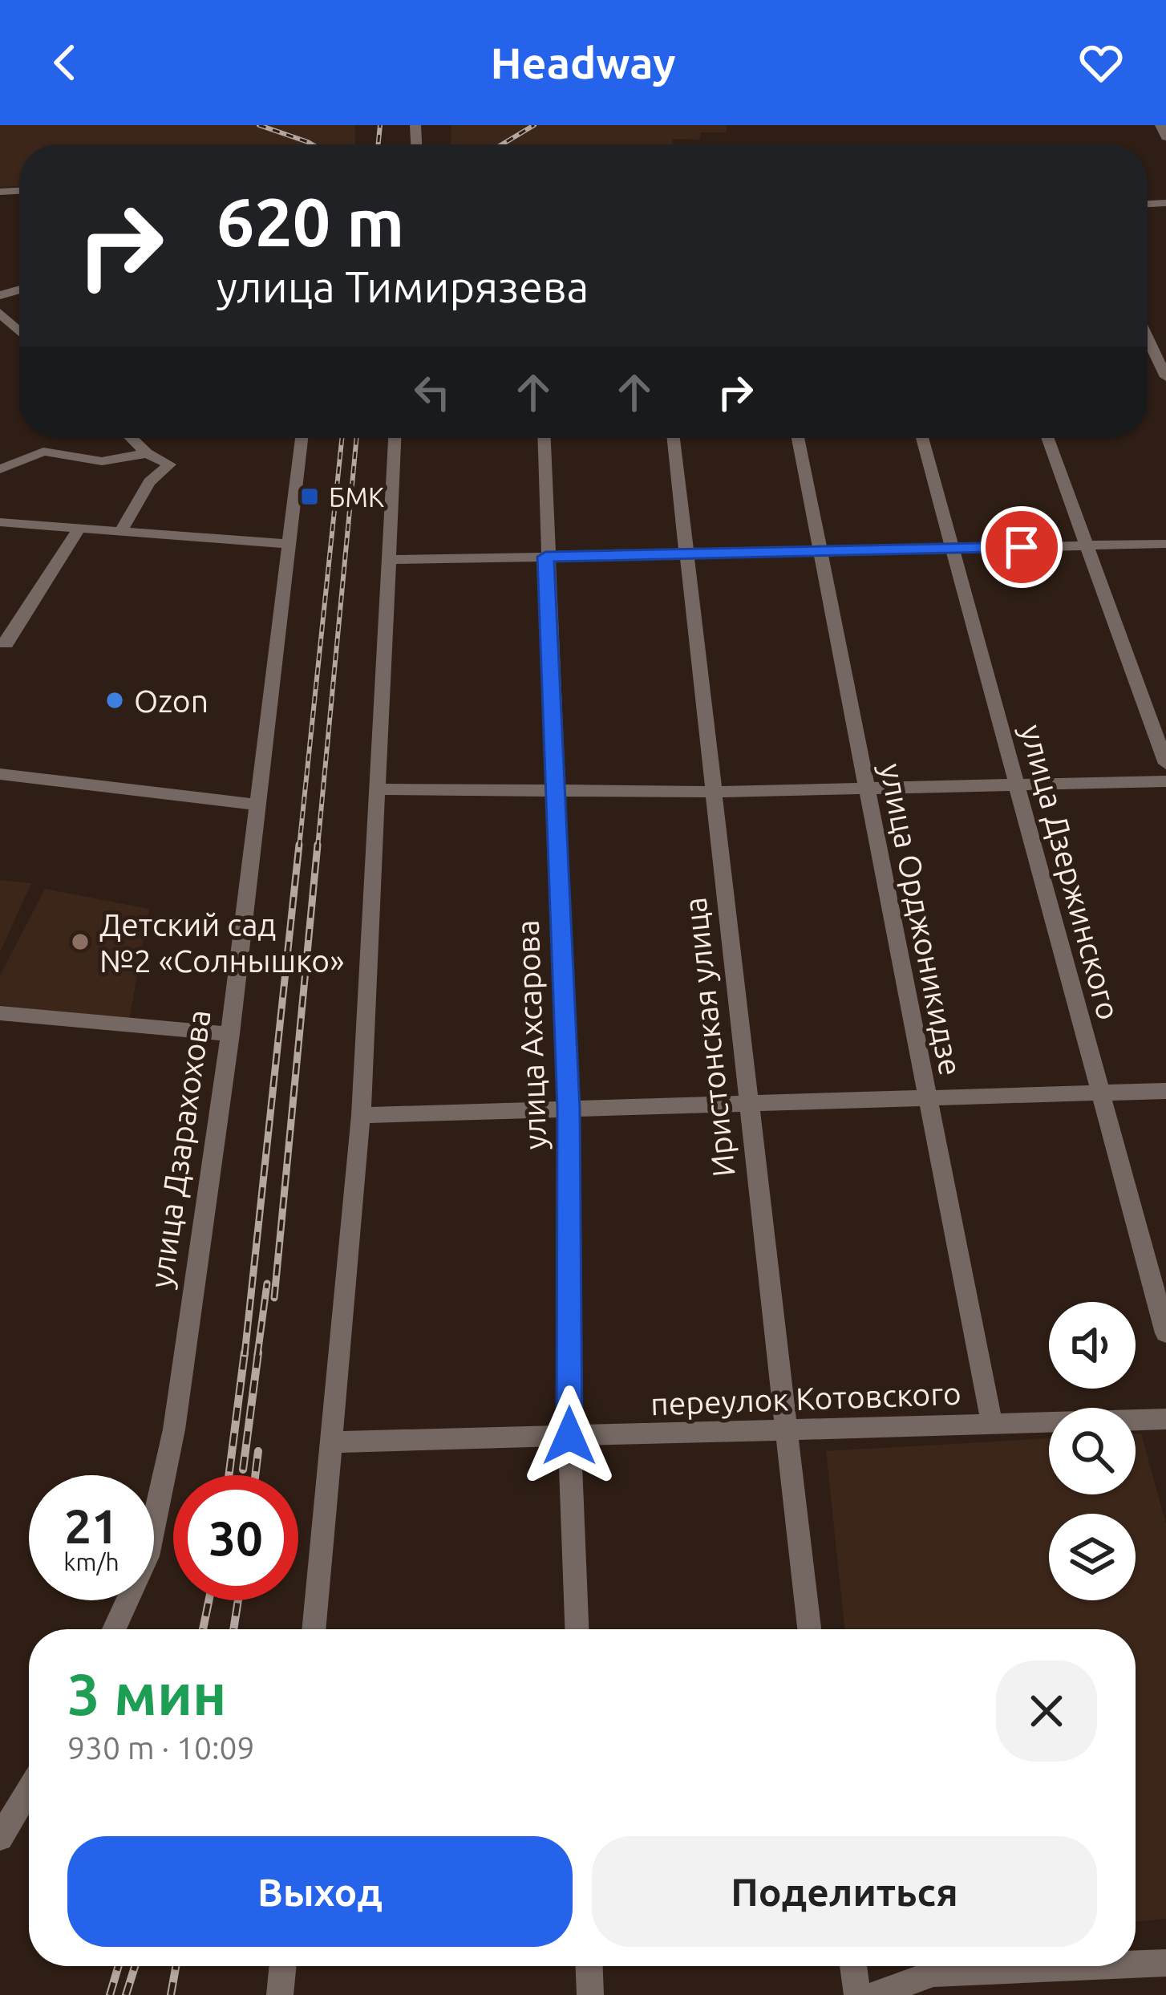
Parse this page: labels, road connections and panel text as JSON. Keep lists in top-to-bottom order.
{
  "streets": {
    "street": [
      "улица Дзержинского",
      "улица Орджоникидзе",
      "улица Ахсарова",
      "Иристонская улица",
      "улица Дзарахохова",
      "переулок Котовского"
    ]
  },
  "crossings": [
    ["улица Орджоникидзе", "переулок Котовского"],
    ["улица Ахсарова", "переулок Котовского"],
    ["Иристонская улица", "переулок Котовского"]
  ],
  "places": {
    "transit": ["БМК"],
    "other": ["Ozon", "Детский сад №2 «Солнышко»"]
  },
  "page": {
    "header": "Headway",
    "turn": ["620 m", "улица Тимирязева"],
    "speed": "21 km/h",
    "limit": "30",
    "heading": ["3 мин", "930 m · 10:09"],
    "buttons": ["Выход", "Поделиться"]
  }
}
